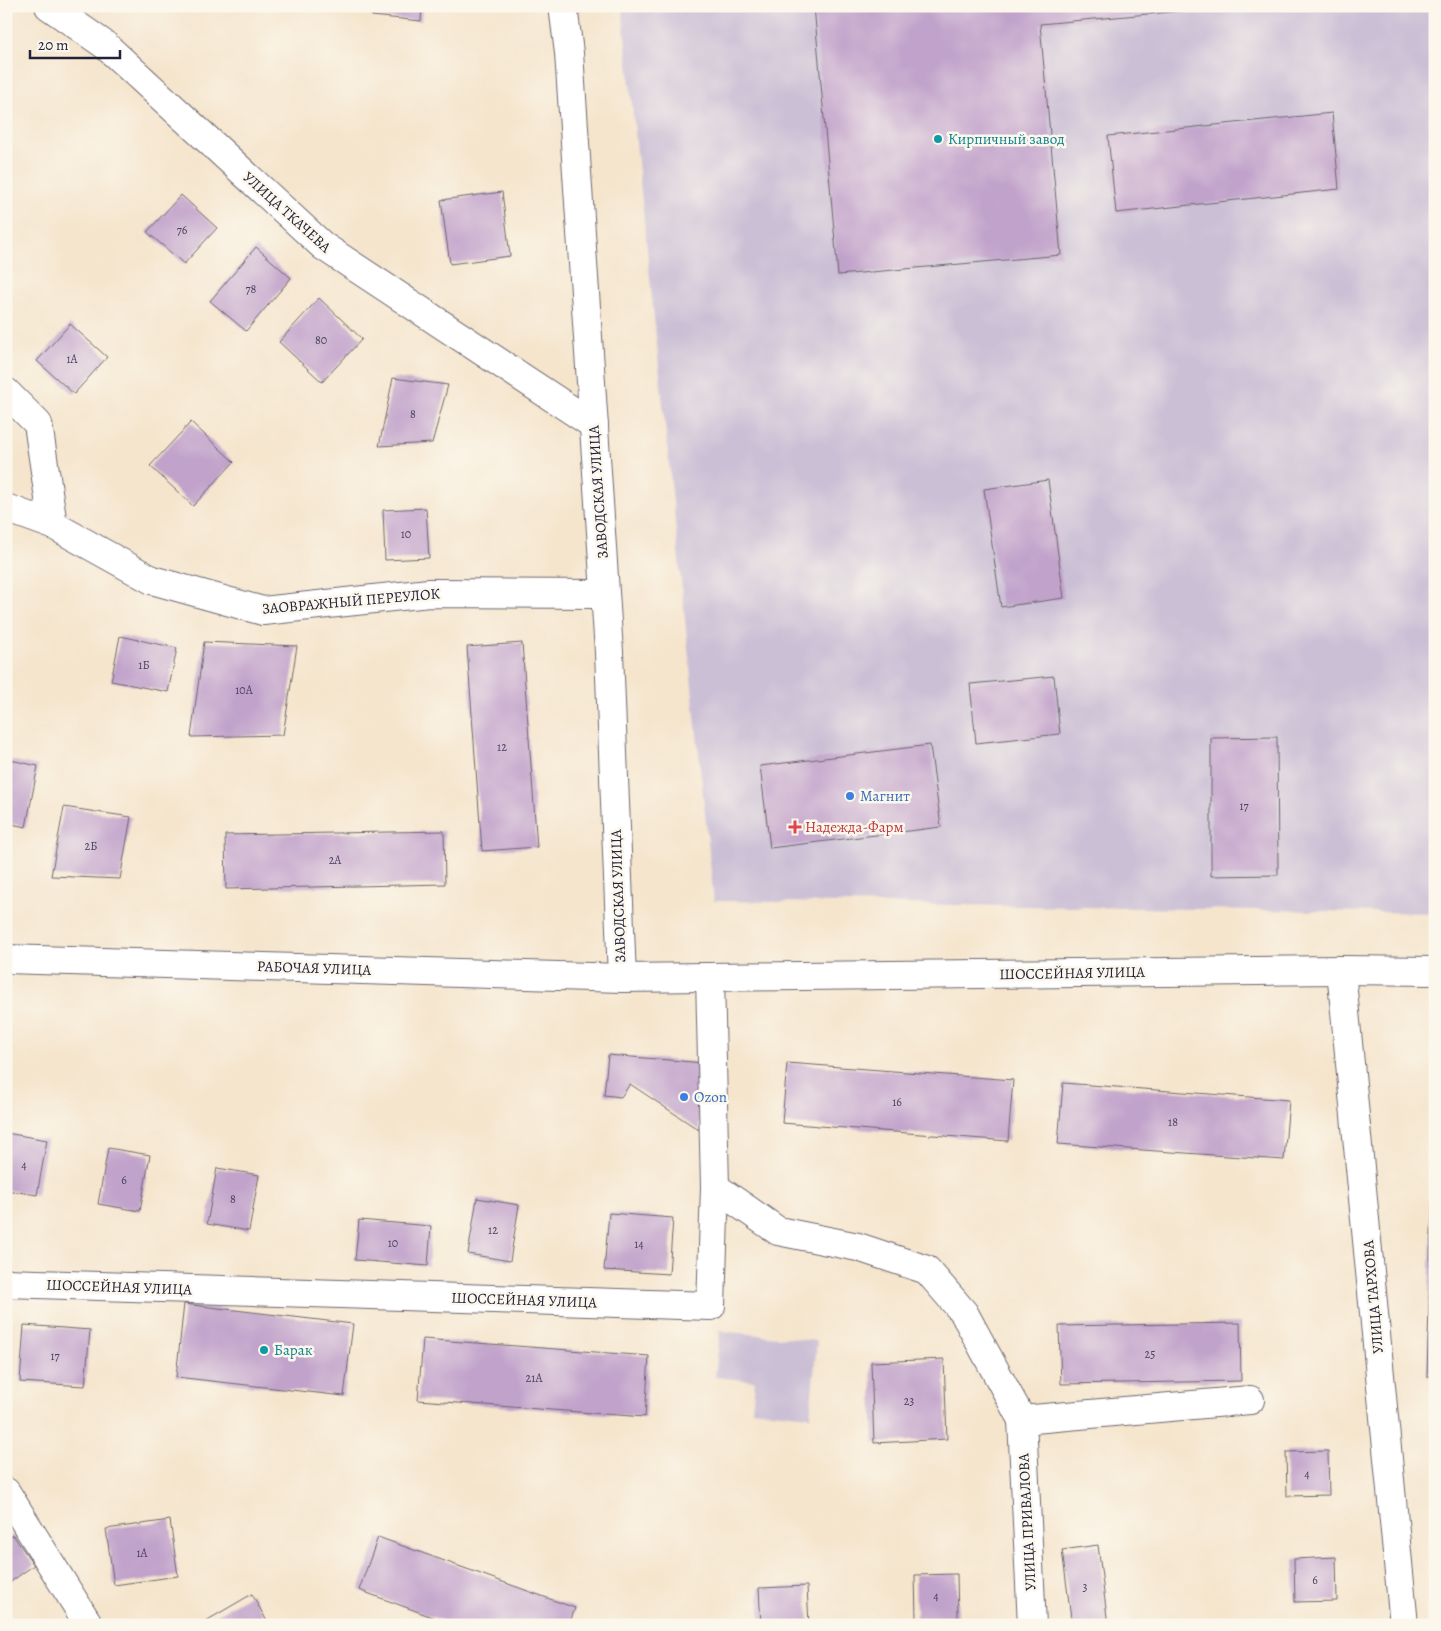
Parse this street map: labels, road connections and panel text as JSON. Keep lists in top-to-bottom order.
{
  "streets": {
    "street": [
      "УЛИЦА ТКАЧЕВА",
      "ЗАВОДСКАЯ УЛИЦА",
      "ЗАОВРАЖНЫЙ ПЕРЕУЛОК",
      "РАБОЧАЯ УЛИЦА",
      "ШОССЕЙНАЯ УЛИЦА",
      "УЛИЦА ТАРХОВА",
      "УЛИЦА ПРИВАЛОВА"
    ]
  },
  "crossings": [
    ["УЛИЦА ТКАЧЕВА", "ЗАВОДСКАЯ УЛИЦА"],
    ["ЗАВОДСКАЯ УЛИЦА", "ЗАОВРАЖНЫЙ ПЕРЕУЛОК"],
    ["ЗАВОДСКАЯ УЛИЦА", "РАБОЧАЯ УЛИЦА"],
    ["ЗАВОДСКАЯ УЛИЦА", "ШОССЕЙНАЯ УЛИЦА"],
    ["РАБОЧАЯ УЛИЦА", "ШОССЕЙНАЯ УЛИЦА"],
    ["ШОССЕЙНАЯ УЛИЦА", "УЛИЦА ТАРХОВА"]
  ],
  "places": {
    "other": [
      "Кирпичный завод",
      "Магнит",
      "Ozon",
      "Барак"
    ],
    "health": ["Надежда-Фарм"]
  },
  "house_numbers": [
    "76",
    "78",
    "80",
    "1А",
    "8",
    "10",
    "1Б",
    "10А",
    "12",
    "17",
    "2Б",
    "2А",
    "16",
    "18",
    "4",
    "6",
    "8",
    "12",
    "10",
    "14",
    "25",
    "17",
    "21А",
    "23",
    "4",
    "1А",
    "6",
    "3",
    "4"
  ],
  "scale_bar": "20 m"
}
